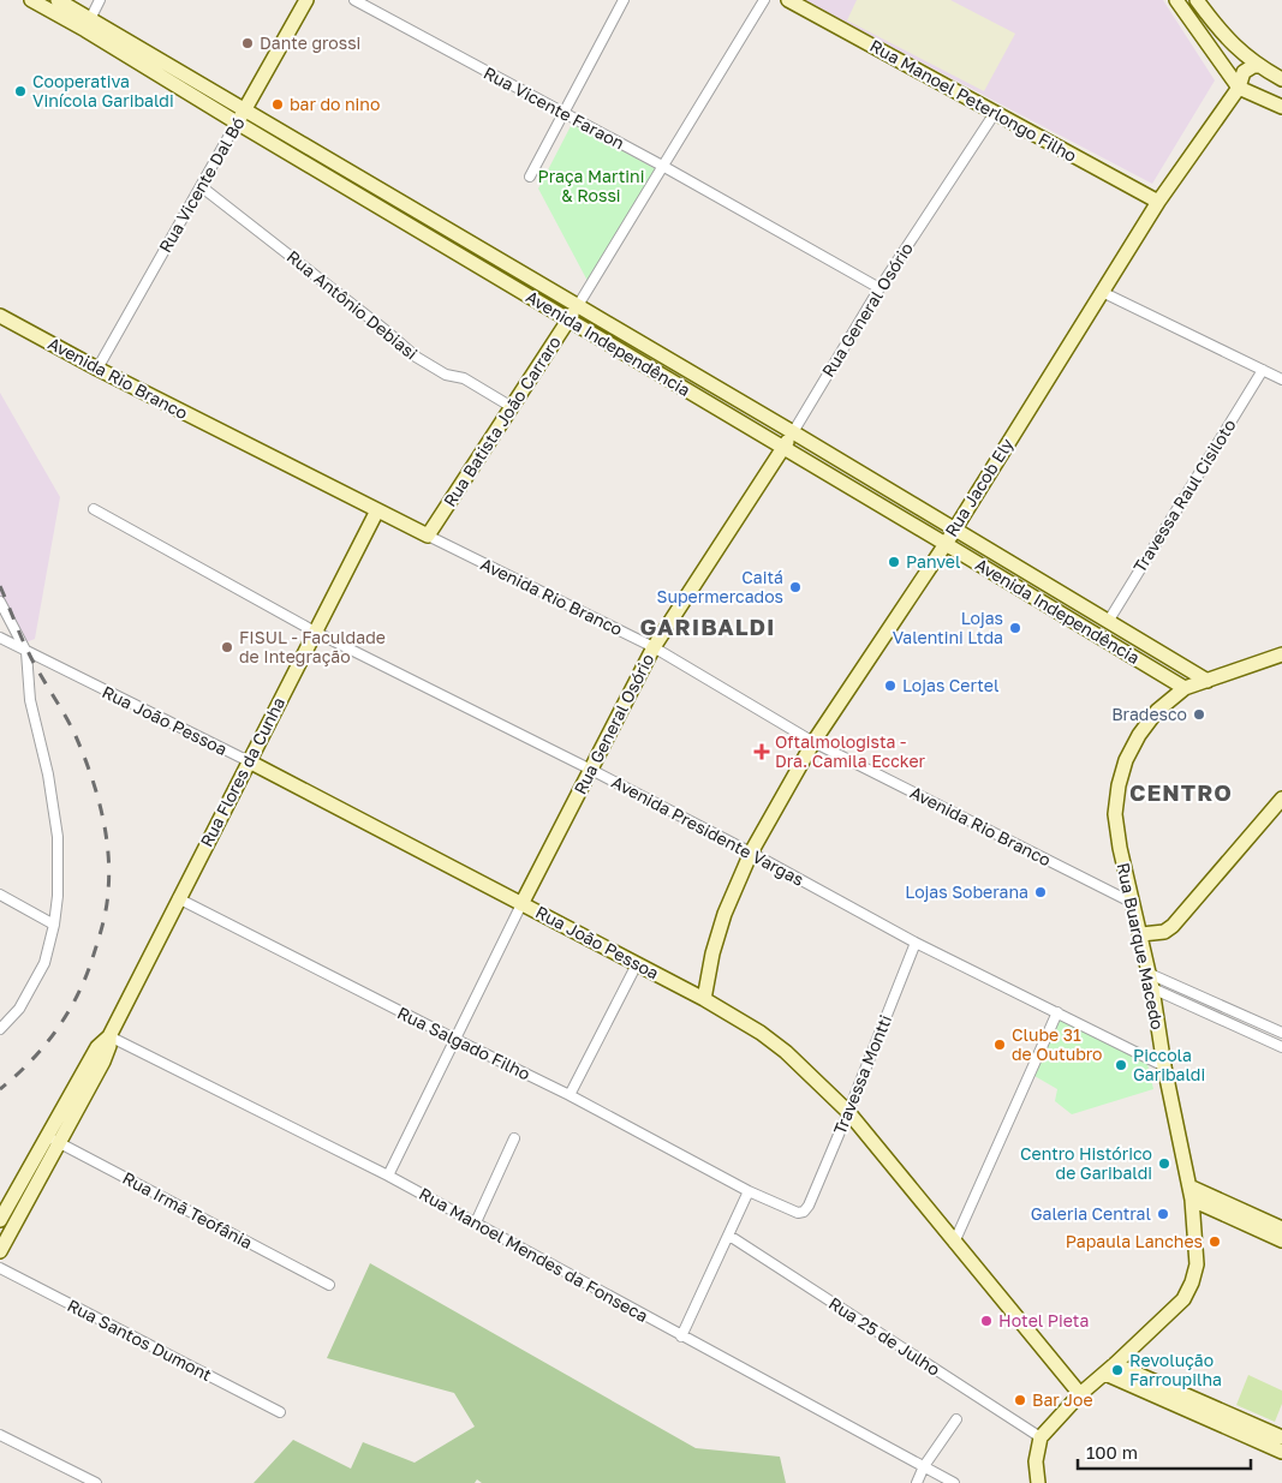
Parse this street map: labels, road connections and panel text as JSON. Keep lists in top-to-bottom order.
{
  "streets": {
    "main road": [
      "Rua Manoel Peterlongo Filho",
      "Rua Vicente Dal Bó",
      "Rua General Osório",
      "Avenida Independência",
      "Avenida Rio Branco",
      "Rua Batista João Carraro",
      "Rua Jacob Ely",
      "Rua João Pessoa",
      "Rua Flores da Cunha",
      "Rua Buarque Macedo"
    ],
    "street": [
      "Rua Vicente Faraon",
      "Rua Antônio Debiasi",
      "Travessa Raul Cisiloto",
      "Avenida Presidente Vargas",
      "Rua Salgado Filho",
      "Travessa Montti",
      "Rua Irmã Teofânia",
      "Rua Manoel Mendes da Fonseca",
      "Rua 25 de Julho",
      "Rua Santos Dumont"
    ]
  },
  "crossings": [
    ["Rua Manoel Peterlongo Filho", "Rua General Osório"],
    ["Rua Manoel Peterlongo Filho", "Rua Jacob Ely"],
    ["Rua Vicente Faraon", "Rua General Osório"],
    ["Rua Vicente Faraon", "Rua Batista João Carraro"],
    ["Rua Vicente Dal Bó", "Rua Antônio Debiasi"],
    ["Rua Vicente Dal Bó", "Avenida Independência"],
    ["Rua Vicente Dal Bó", "Avenida Rio Branco"],
    ["Rua Antônio Debiasi", "Rua Batista João Carraro"],
    ["Rua General Osório", "Avenida Independência"],
    ["Rua General Osório", "Avenida Rio Branco"],
    ["Rua General Osório", "Rua João Pessoa"],
    ["Rua General Osório", "Avenida Presidente Vargas"],
    ["Rua General Osório", "Rua Salgado Filho"],
    ["Rua General Osório", "Rua Manoel Mendes da Fonseca"],
    ["Avenida Independência", "Rua Batista João Carraro"],
    ["Avenida Independência", "Rua Jacob Ely"],
    ["Avenida Independência", "Travessa Raul Cisiloto"],
    ["Avenida Independência", "Rua Buarque Macedo"],
    ["Avenida Rio Branco", "Rua Batista João Carraro"],
    ["Avenida Rio Branco", "Rua Jacob Ely"],
    ["Avenida Rio Branco", "Rua Flores da Cunha"],
    ["Avenida Rio Branco", "Rua Buarque Macedo"],
    ["Rua Jacob Ely", "Rua João Pessoa"],
    ["Rua Jacob Ely", "Avenida Presidente Vargas"],
    ["Rua João Pessoa", "Rua Flores da Cunha"],
    ["Rua João Pessoa", "Rua Buarque Macedo"],
    ["Rua João Pessoa", "Travessa Montti"],
    ["Rua Flores da Cunha", "Avenida Presidente Vargas"],
    ["Rua Flores da Cunha", "Rua Salgado Filho"],
    ["Rua Flores da Cunha", "Rua Manoel Mendes da Fonseca"],
    ["Avenida Presidente Vargas", "Rua Buarque Macedo"],
    ["Avenida Presidente Vargas", "Travessa Montti"],
    ["Rua Buarque Macedo", "Rua 25 de Julho"],
    ["Rua Salgado Filho", "Travessa Montti"]
  ],
  "districts": ["GARIBALDI", "CENTRO"],
  "parks": ["Praça Martini & Rossi"],
  "places": {
    "other": [
      "Dante grossi",
      "Cooperativa Vinícola Garibaldi",
      "bar do nino",
      "Panvel",
      "Caitá Supermercados",
      "Lojas Valentini Ltda",
      "FISUL - Faculdade de Integração",
      "Lojas Certel",
      "Bradesco",
      "Lojas Soberana",
      "Clube 31 de Outubro",
      "Piccola Garibaldi",
      "Centro Histórico de Garibaldi",
      "Galeria Central",
      "Papaula Lanches",
      "Hotel Pieta",
      "Revolução Farroupilha",
      "Bar Joe"
    ],
    "health": ["Oftalmologista - Dra. Camila Eccker"]
  },
  "scale_bar": "100 m"
}
